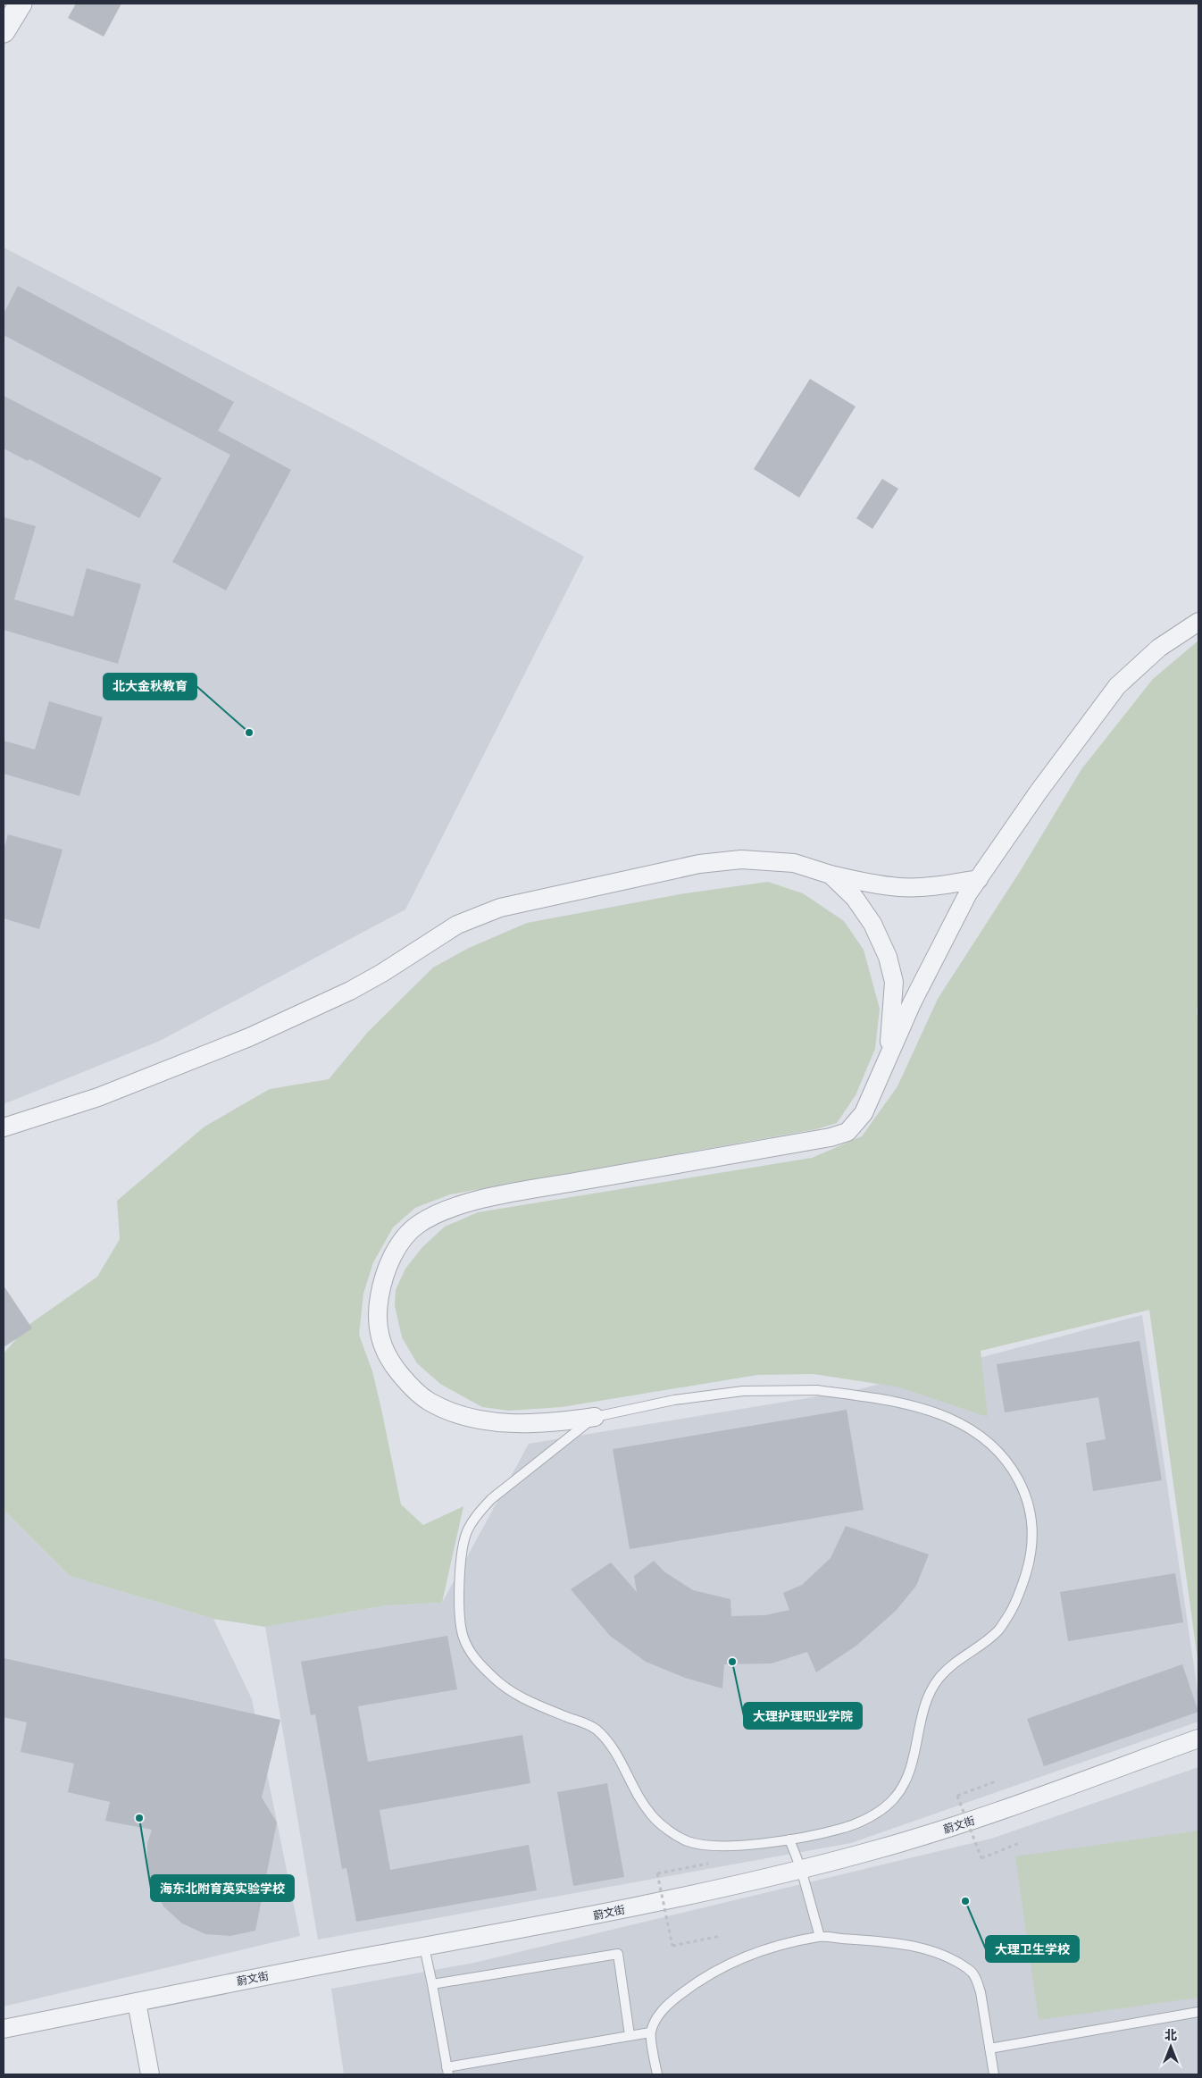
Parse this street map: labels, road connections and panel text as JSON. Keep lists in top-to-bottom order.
{
  "streets": {
    "street": ["蔚文街"]
  },
  "places": [
    "北大金秋教育",
    "大理护理职业学院",
    "海东北附育英实验学校",
    "大理卫生学校"
  ],
  "north": "top"
}
